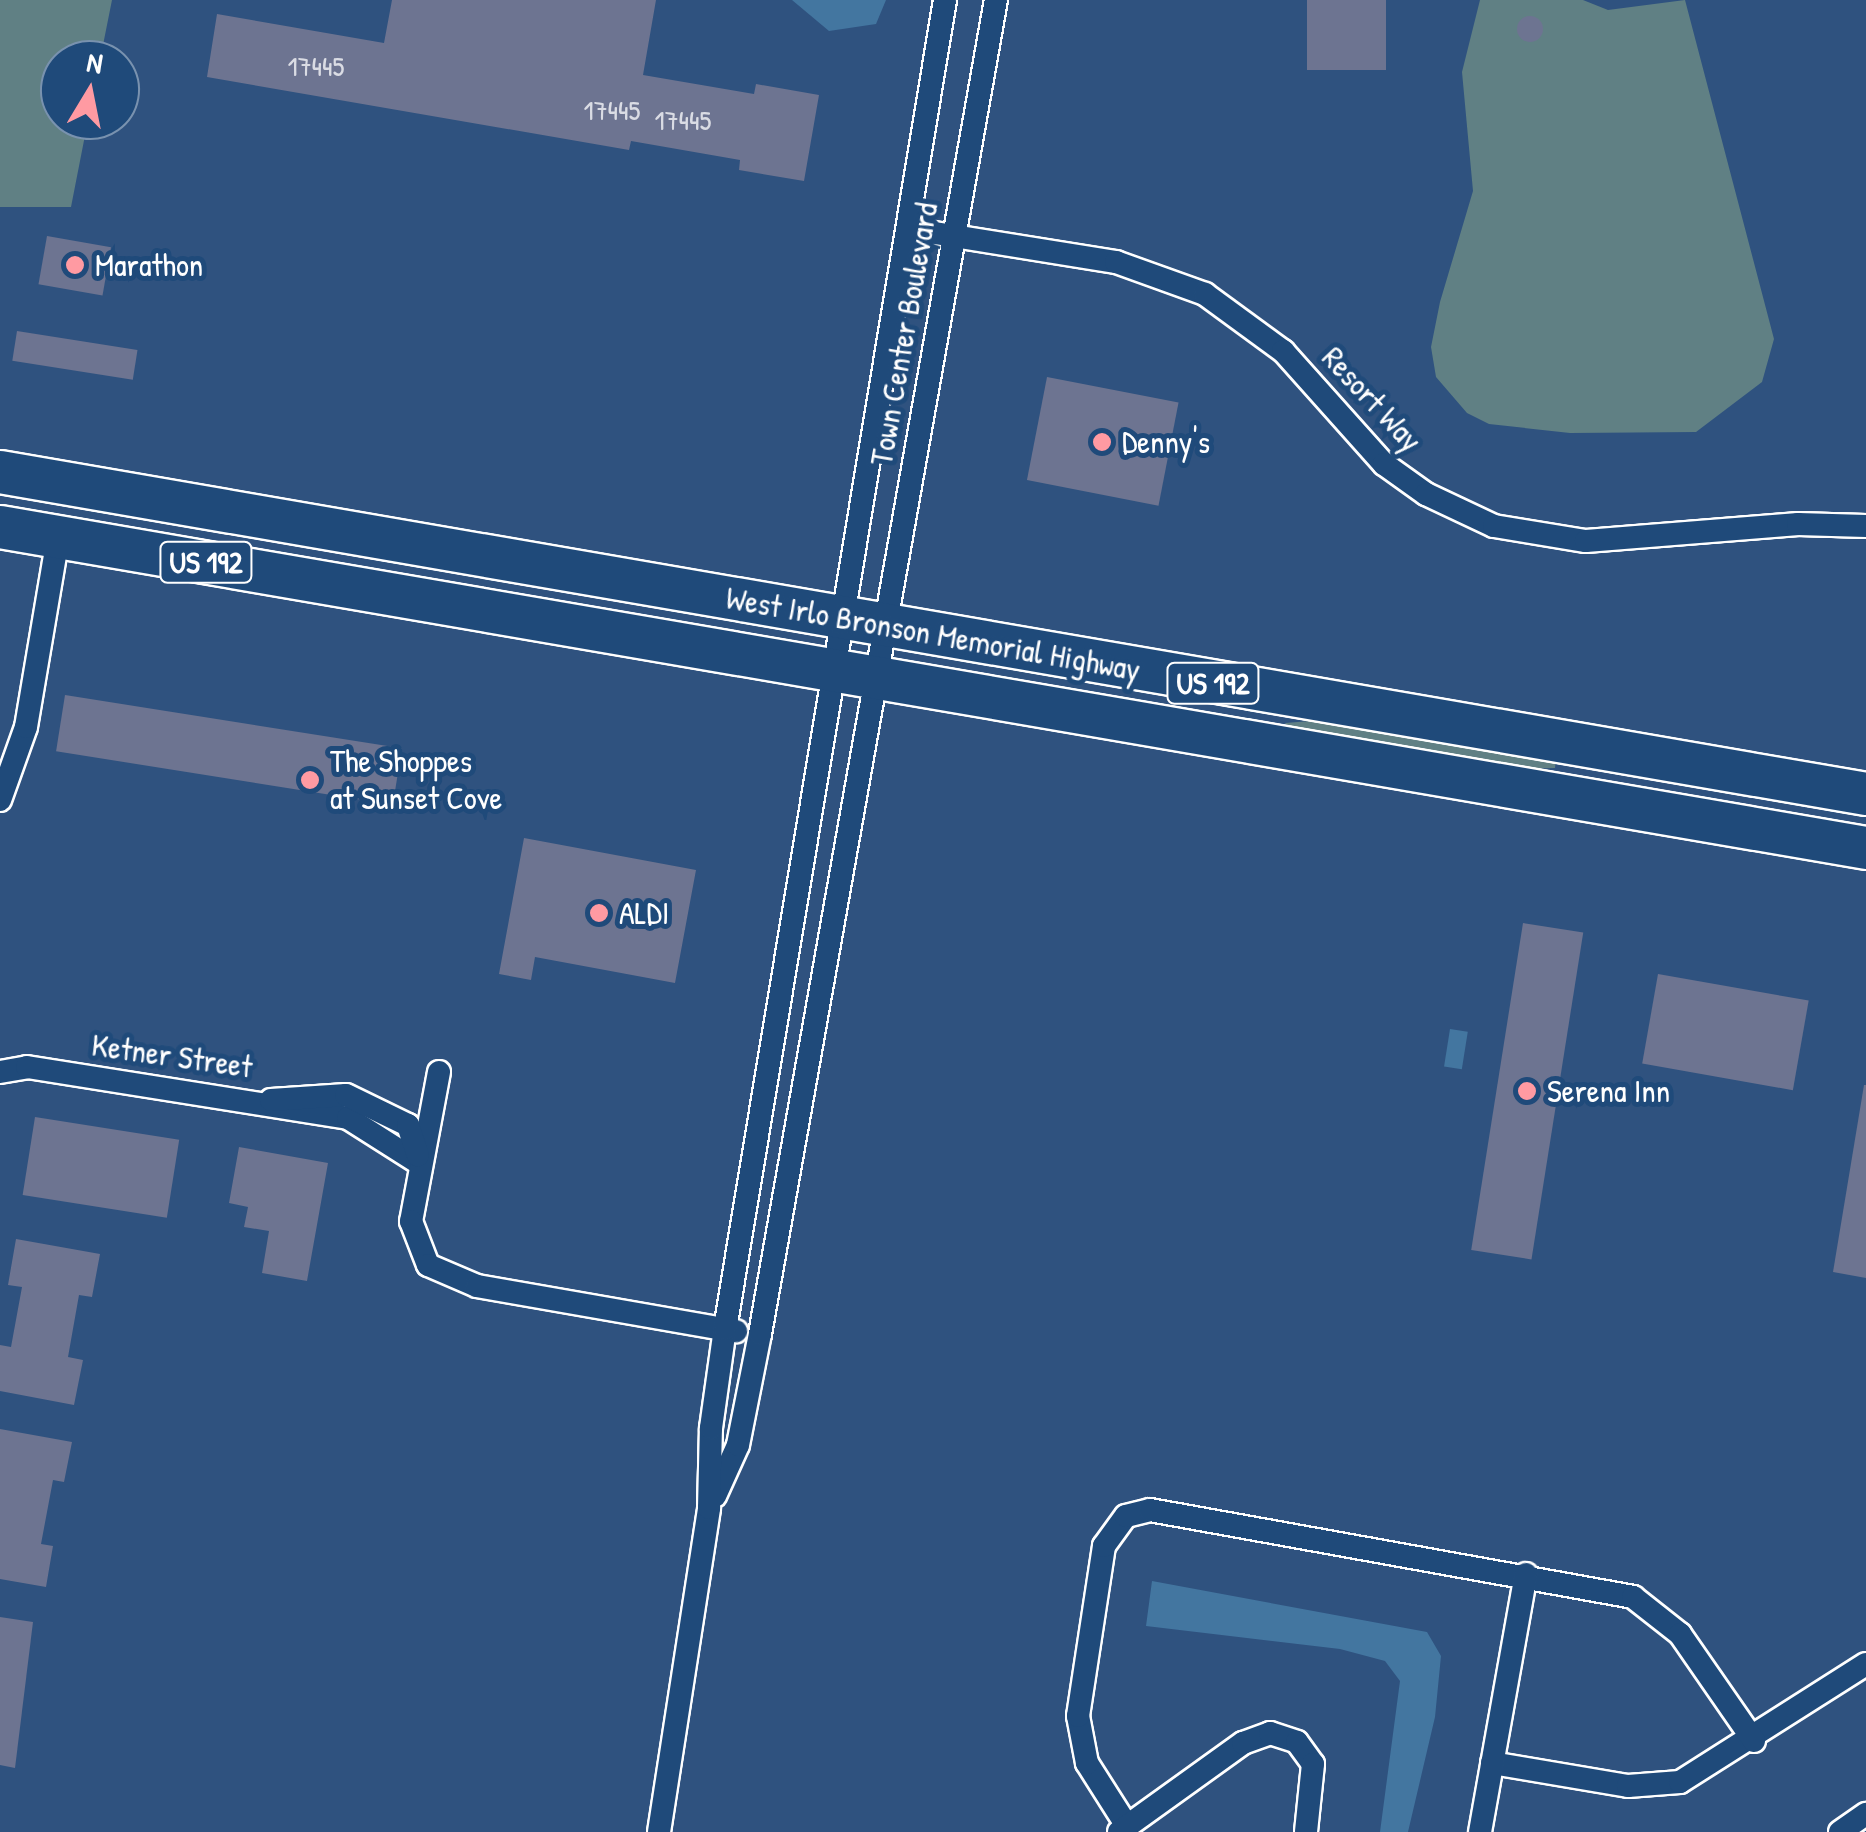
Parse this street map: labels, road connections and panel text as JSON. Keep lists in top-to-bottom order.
{
  "streets": {
    "highway": ["US 192", "West Irlo Bronson Memorial Highway"],
    "street": ["Town Center Boulevard", "Resort Way", "Ketner Street"]
  },
  "crossings": [
    ["Town Center Boulevard", "Resort Way"],
    ["Town Center Boulevard", "West Irlo Bronson Memorial Highway"]
  ],
  "places": [
    "Marathon",
    "Denny's",
    "The Shoppes at Sunset Cove",
    "ALDI",
    "Serena Inn"
  ],
  "house_numbers": ["17445", "17445", "17445"],
  "north": "top"
}
